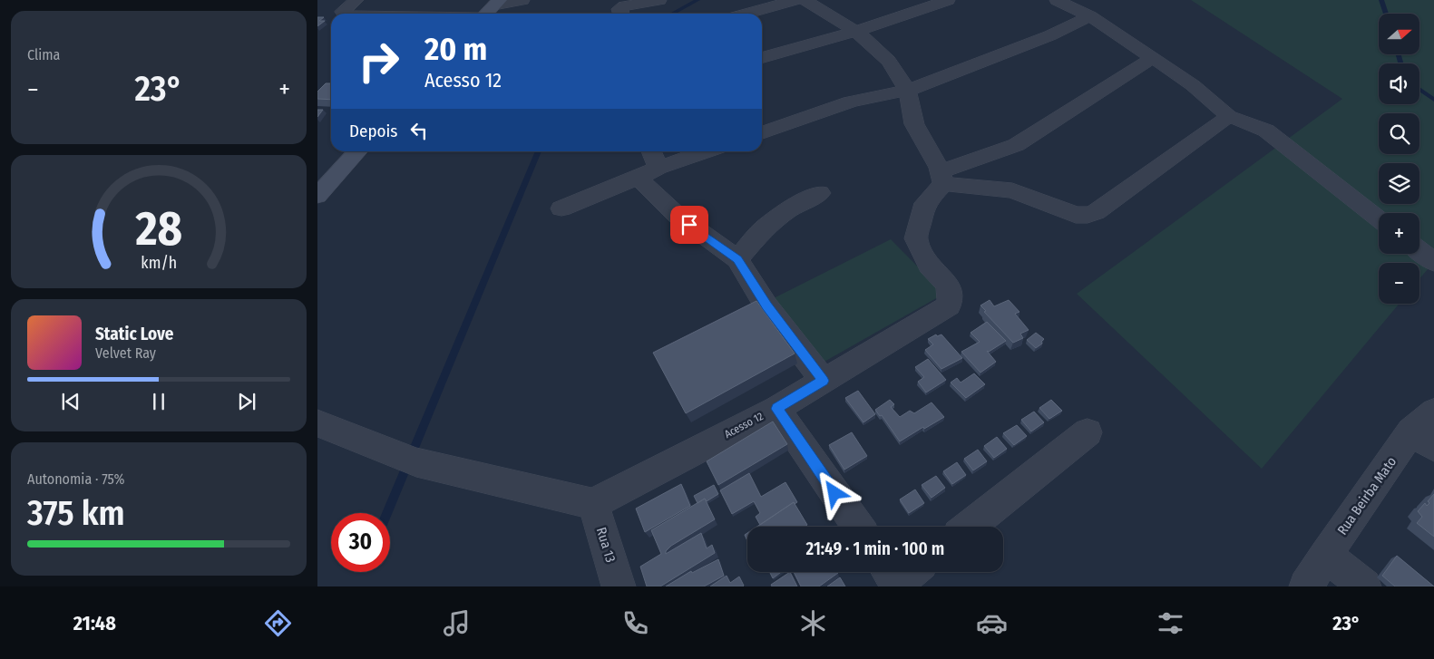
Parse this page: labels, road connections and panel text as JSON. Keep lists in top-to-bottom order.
{
  "streets": {
    "street": ["Acesso 12", "Rua Beirba Mato", "Rua 13"]
  },
  "crossings": [
    ["Acesso 12", "Rua 13"]
  ],
  "north": "right",
  "page": {
    "tile": [
      "Clima",
      ["Autonomia · 75%", "375 km"]
    ],
    "map_buttons": ["+", "−"],
    "turn": ["20 m", "Acesso 12"],
    "heat": ["−", "23°", "+"],
    "then": "Depois",
    "song": ["Static Love", "Velvet Ray"],
    "limit": "30",
    "trip": "21:49 · 1 min · 100 m",
    "tabs": ["21:48", "23°"],
    "gauge": ["28", "km/h"]
  }
}
